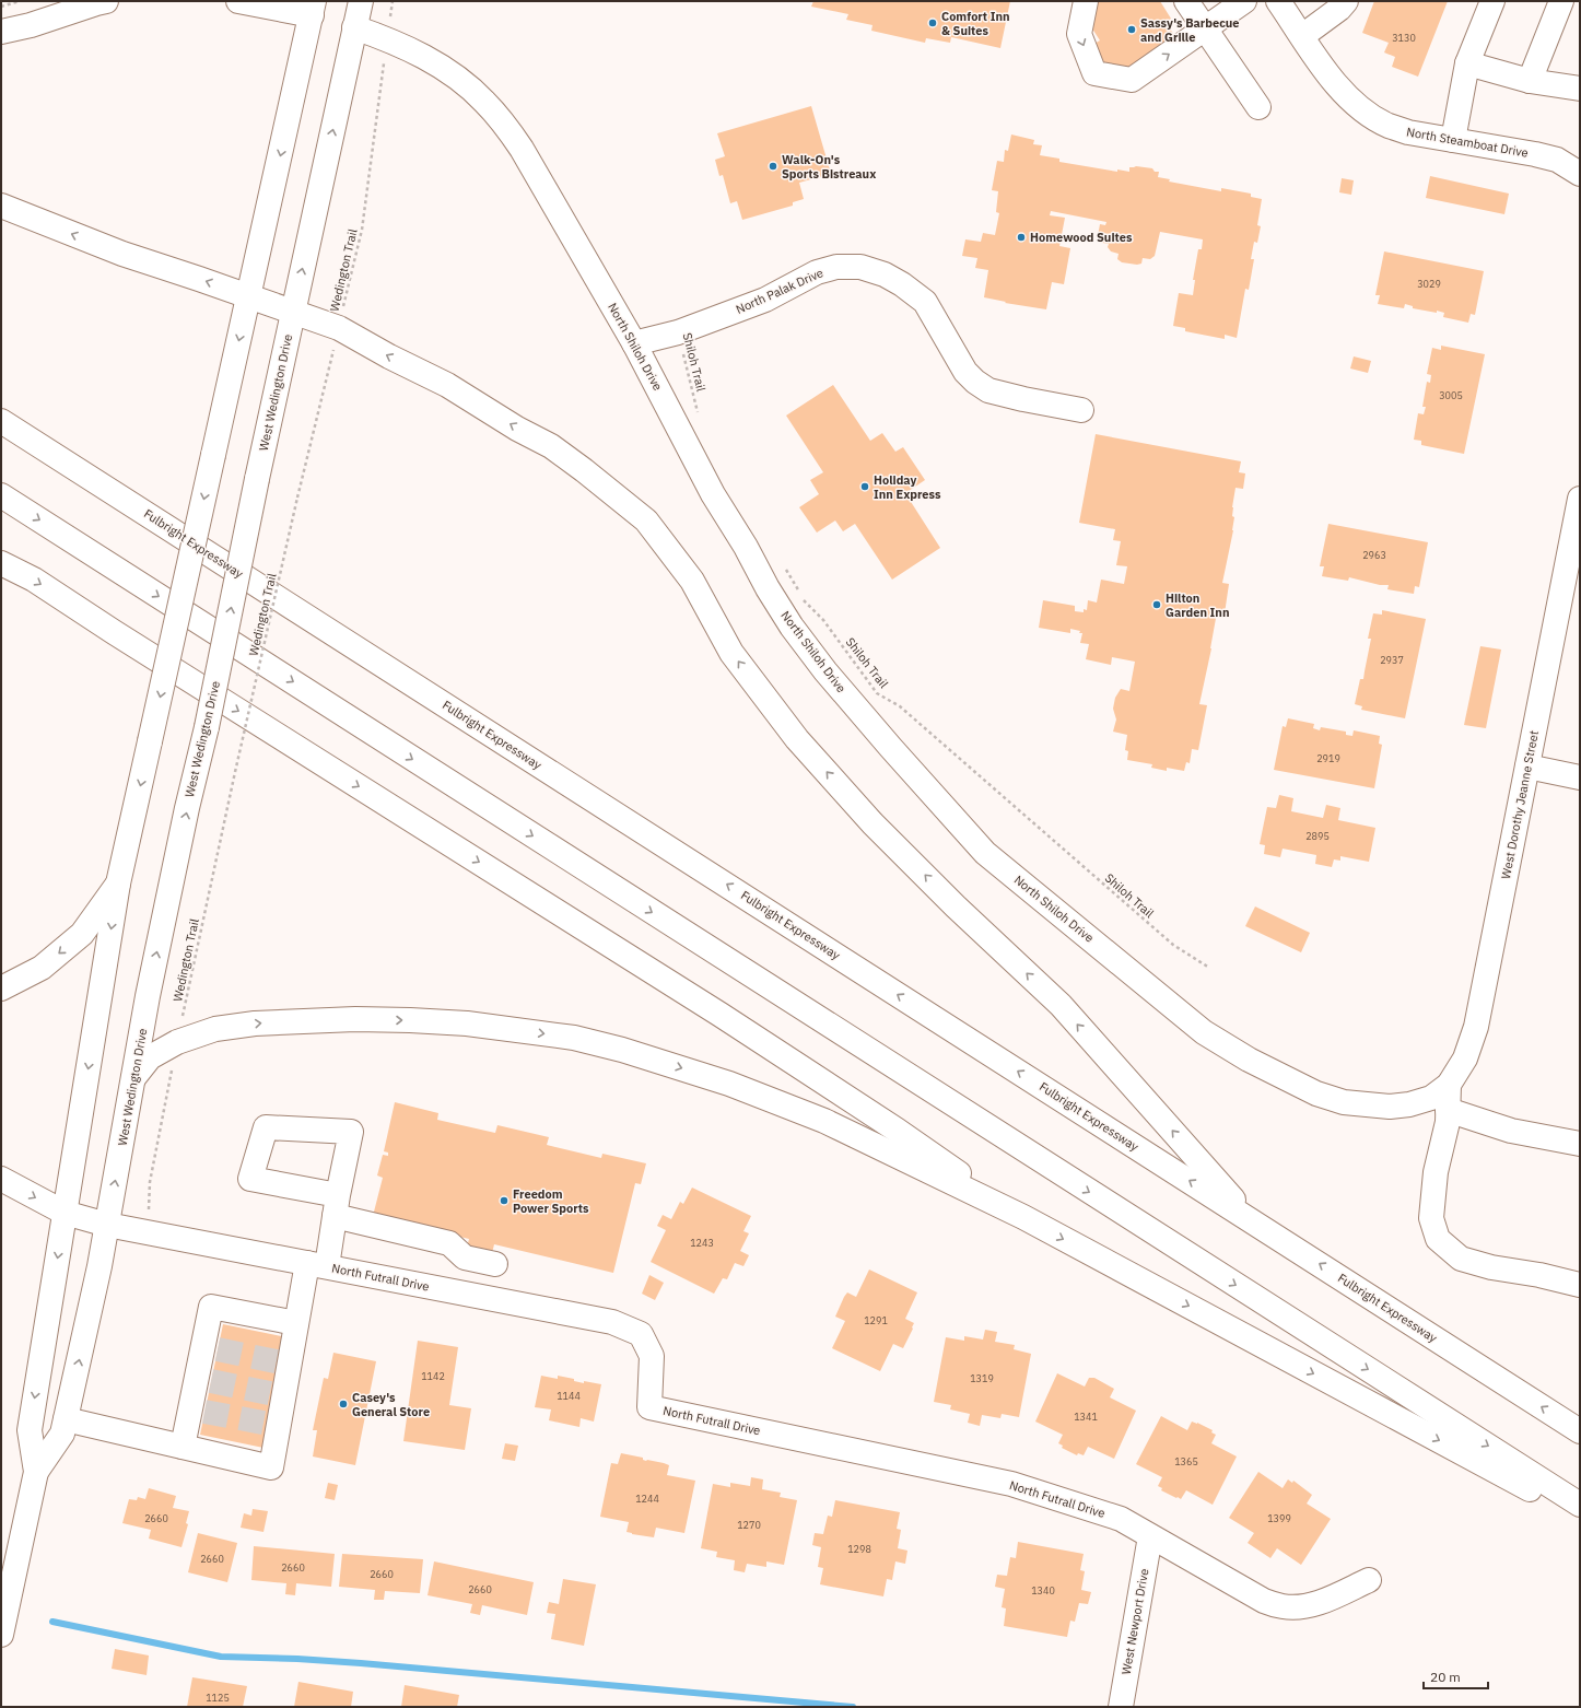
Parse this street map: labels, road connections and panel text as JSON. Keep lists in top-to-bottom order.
{
  "streets": {
    "main road": [
      "North Steamboat Drive",
      "North Palak Drive",
      "North Shiloh Drive",
      "West Wedington Drive",
      "Fulbright Expressway",
      "West Dorothy Jeanne Street",
      "North Futrall Drive",
      "West Newport Drive"
    ],
    "path": ["Wedington Trail", "Shiloh Trail"]
  },
  "crossings": [
    ["Wedington Trail", "North Shiloh Drive"],
    ["Wedington Trail", "North Futrall Drive"],
    ["North Palak Drive", "North Shiloh Drive"],
    ["North Palak Drive", "Shiloh Trail"],
    ["North Shiloh Drive", "West Wedington Drive"],
    ["North Shiloh Drive", "West Dorothy Jeanne Street"],
    ["West Wedington Drive", "North Futrall Drive"],
    ["North Futrall Drive", "West Newport Drive"]
  ],
  "places": [
    "Comfort Inn & Suites",
    "Sassy's Barbecue and Grille",
    "Walk-On's Sports Bistreaux",
    "Homewood Suites",
    "Holiday Inn Express",
    "Hilton Garden Inn",
    "Freedom Power Sports",
    "Casey's General Store"
  ],
  "house_numbers": [
    "3130",
    "3029",
    "3005",
    "2963",
    "2937",
    "2919",
    "2895",
    "1243",
    "1291",
    "1142",
    "1319",
    "1144",
    "1341",
    "1365",
    "1244",
    "2660",
    "1399",
    "1270",
    "1298",
    "2660",
    "2660",
    "2660",
    "2660",
    "1340",
    "1125"
  ],
  "scale_bar": "20 m"
}
